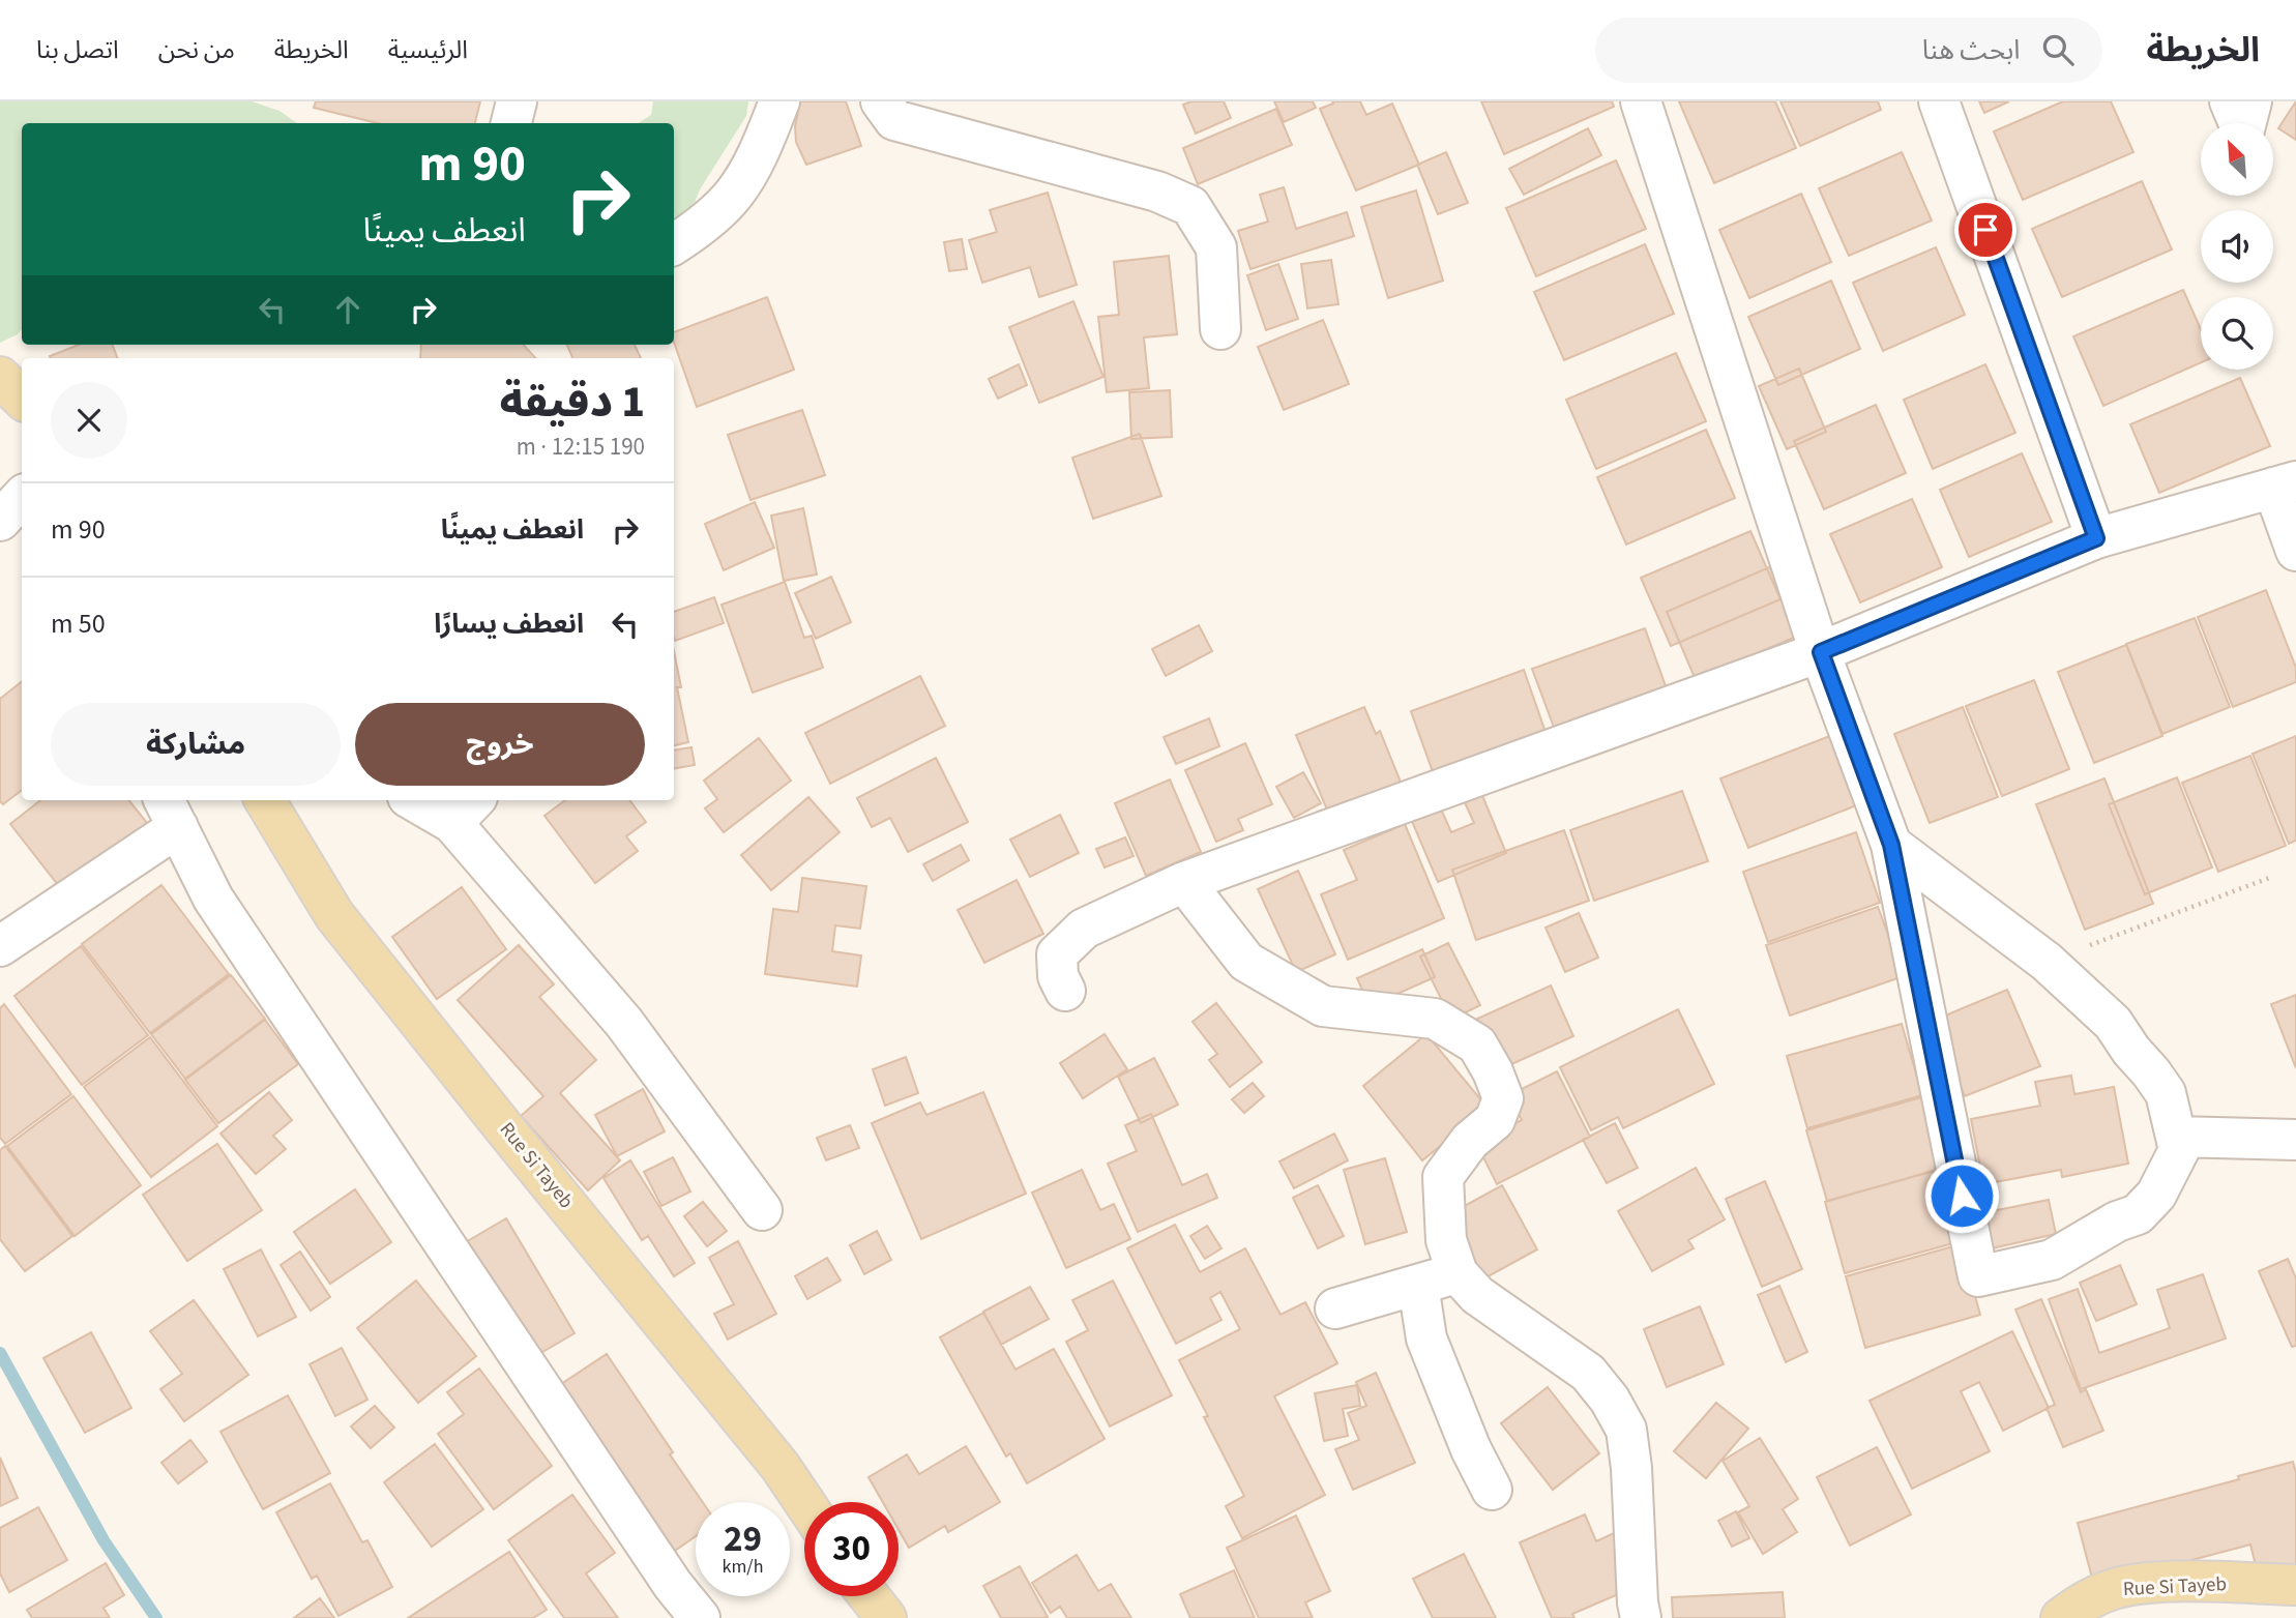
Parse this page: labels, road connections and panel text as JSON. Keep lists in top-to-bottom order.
{
  "streets": {
    "main road": ["Rue Si Tayeb"]
  },
  "north": "top left",
  "page": {
    "header": "الخريطة",
    "search": "ابحث هنا",
    "nav": [
      "الرئيسية",
      "الخريطة",
      "من نحن",
      "اتصل بنا"
    ],
    "turn": ["90 m", "انعطف يمينًا"],
    "heading": ["1 دقيقة", "190 m · 12:15"],
    "list": [
      {
        "name": "انعطف يمينًا",
        "value": "90 m"
      },
      {
        "name": "انعطف يسارًا",
        "value": "50 m"
      }
    ],
    "buttons": ["خروج", "مشاركة"],
    "speed": "29 km/h",
    "limit": "30"
  }
}
